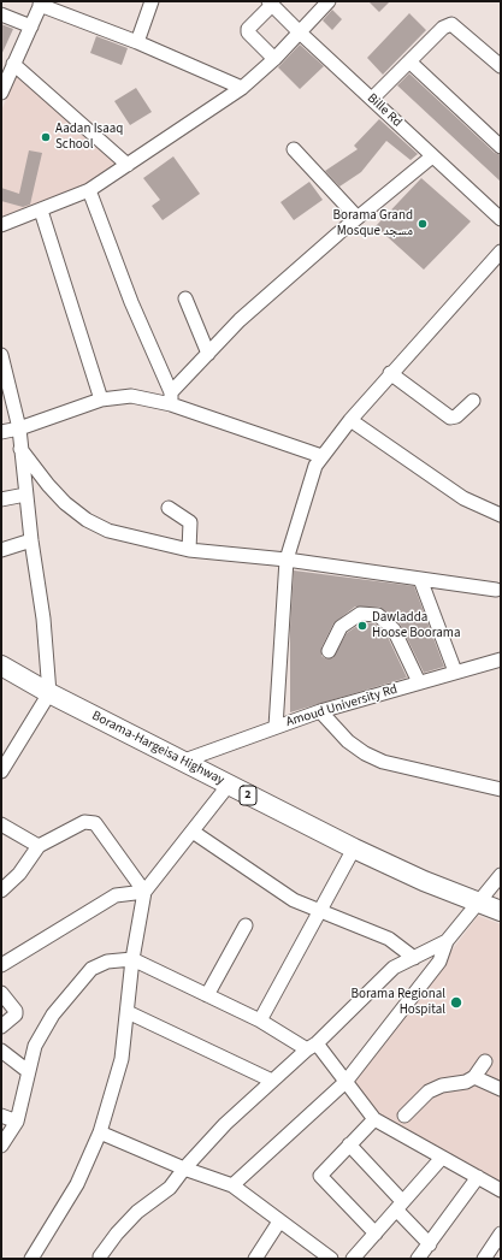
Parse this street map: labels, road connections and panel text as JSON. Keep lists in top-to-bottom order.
{
  "streets": {
    "highway": ["Borama-Hargeisa Highway", "2"],
    "street": ["Bille Rd", "Amoud University Rd"]
  },
  "crossings": [
    ["Amoud University Rd", "Borama-Hargeisa Highway"]
  ],
  "places": [
    "Aadan Isaaq School",
    "Borama Grand Mosque مسجد",
    "Dawladda Hoose Boorama",
    "Borama Regional Hospital"
  ]
}
